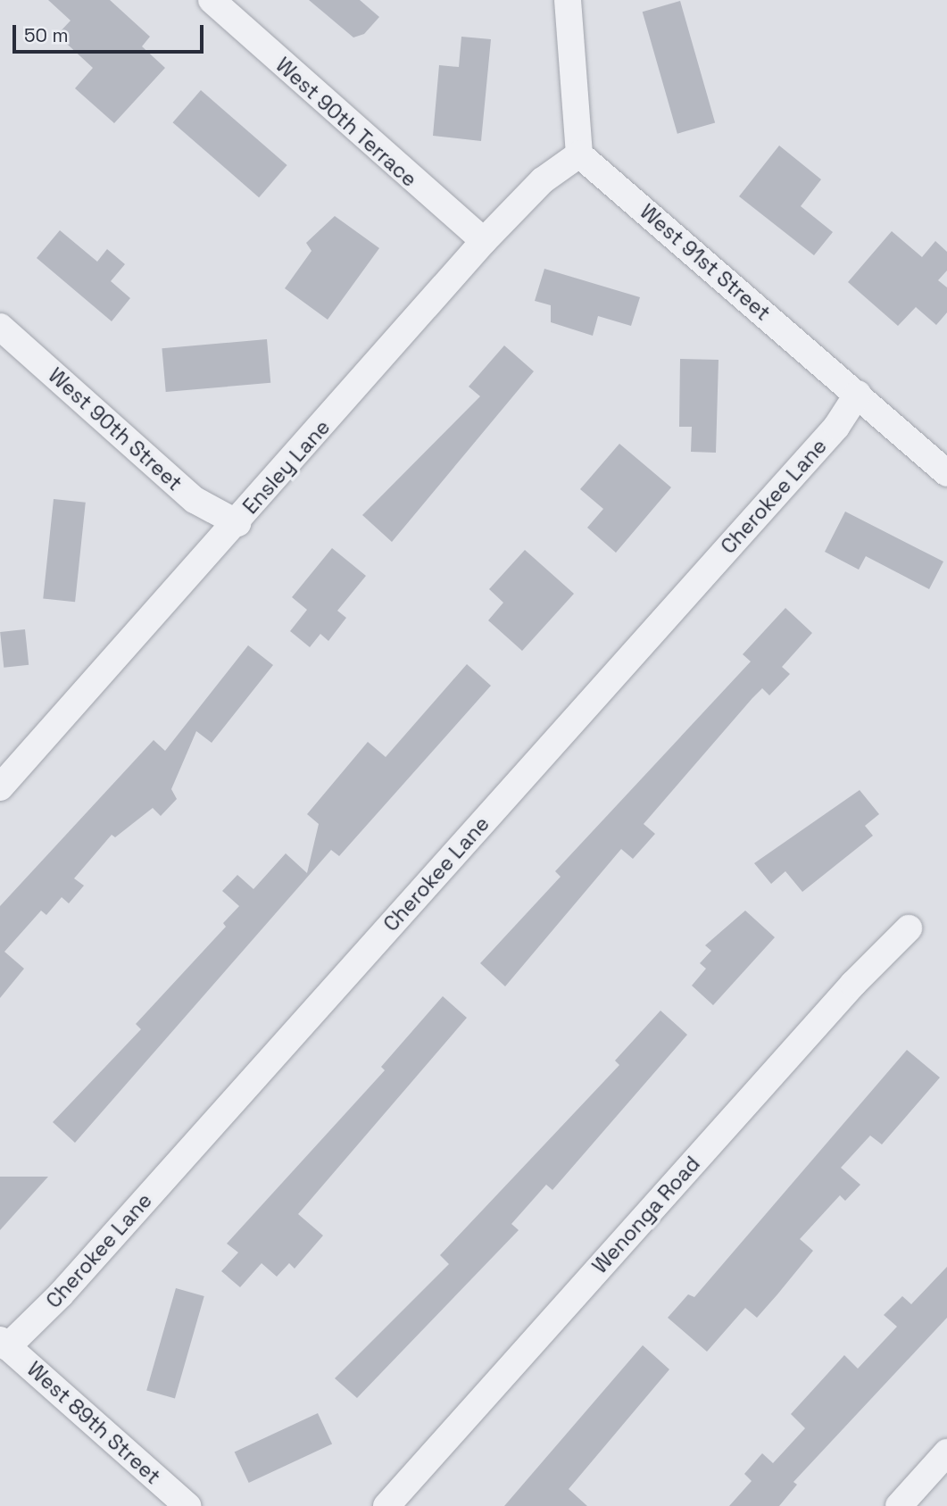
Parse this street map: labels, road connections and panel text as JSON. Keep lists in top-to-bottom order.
{
  "streets": {
    "street": [
      "West 90th Terrace",
      "West 91st Street",
      "West 90th Street",
      "Ensley Lane",
      "Cherokee Lane",
      "Wenonga Road",
      "West 89th Street"
    ]
  },
  "crossings": [
    ["West 90th Terrace", "Ensley Lane"],
    ["West 91st Street", "Ensley Lane"],
    ["West 91st Street", "Cherokee Lane"],
    ["West 90th Street", "Ensley Lane"],
    ["Cherokee Lane", "West 89th Street"]
  ],
  "scale_bar": "50 m"
}
